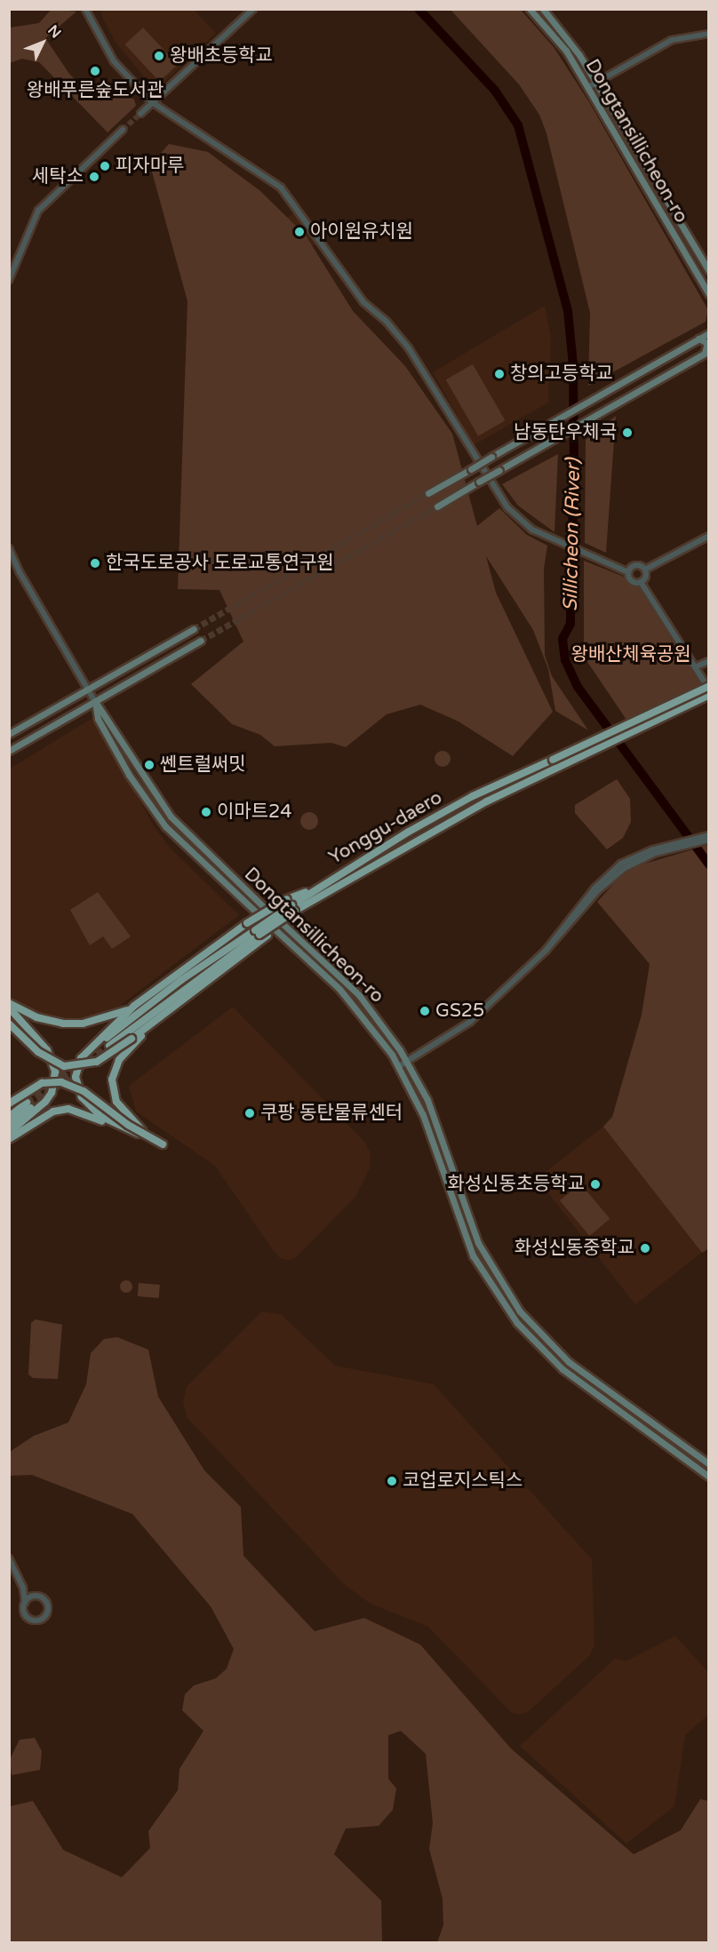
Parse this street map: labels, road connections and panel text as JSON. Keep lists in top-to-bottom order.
{
  "streets": {
    "highway": ["Yonggu-daero"],
    "main road": ["Dongtansillicheon-ro"]
  },
  "water": ["Sillicheon (River)"],
  "parks": ["왕배산체육공원"],
  "places": [
    "왕배초등학교",
    "왕배푸른숲도서관",
    "피자마루",
    "세탁소",
    "아이원유치원",
    "창의고등학교",
    "남동탄우체국",
    "한국도로공사 도로교통연구원",
    "쎈트럴써밋",
    "이마트24",
    "GS25",
    "쿠팡 동탄물류센터",
    "화성신동초등학교",
    "화성신동중학교",
    "코업로지스틱스"
  ],
  "north": "top right"
}
